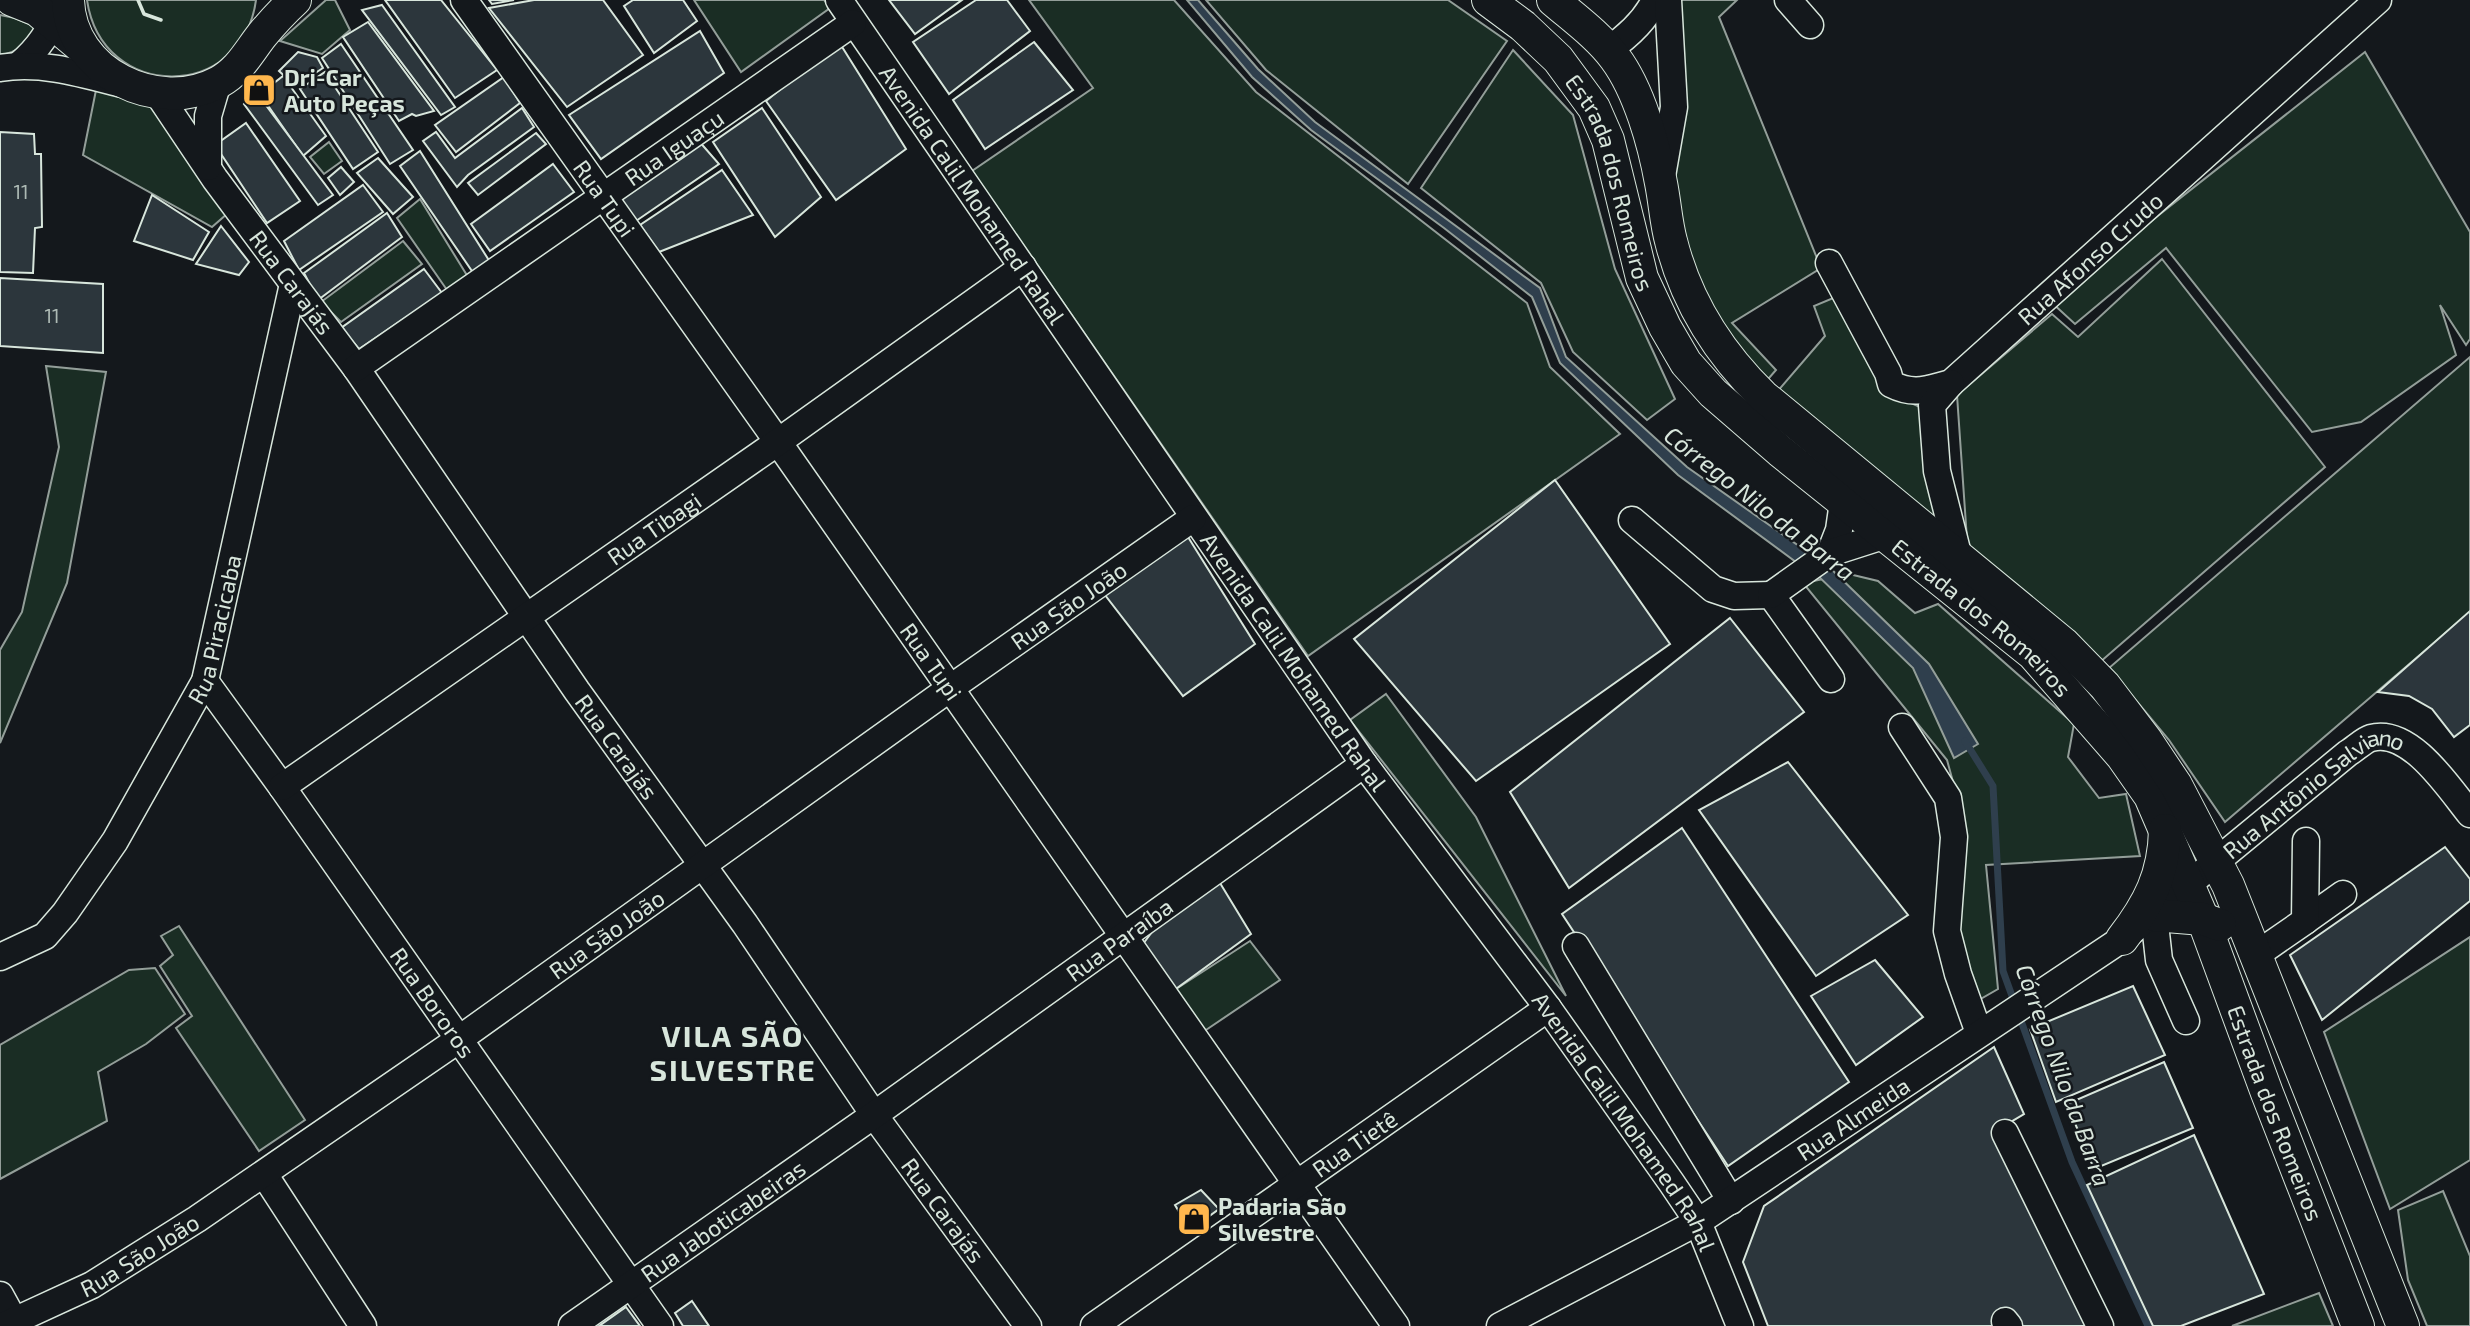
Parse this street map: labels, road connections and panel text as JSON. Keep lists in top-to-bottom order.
{
  "streets": {
    "main road": ["Estrada dos Romeiros"],
    "street": [
      "Rua Iguaçu",
      "Avenida Calil Mohamed Rahal",
      "Rua Tupi",
      "Rua Afonso Crudo",
      "Rua Carajás",
      "Rua Tibagi",
      "Rua São João",
      "Rua Piracicaba",
      "Rua Antônio Salviano",
      "Rua Paraíba",
      "Rua Bororos",
      "Rua Almeida",
      "Rua Tietê",
      "Rua Jaboticabeiras"
    ]
  },
  "crossings": [
    ["Rua Iguaçu", "Avenida Calil Mohamed Rahal"],
    ["Rua Iguaçu", "Rua Tupi"],
    ["Rua Iguaçu", "Rua Carajás"],
    ["Estrada dos Romeiros", "Rua Antônio Salviano"],
    ["Estrada dos Romeiros", "Rua Almeida"],
    ["Avenida Calil Mohamed Rahal", "Rua Tibagi"],
    ["Avenida Calil Mohamed Rahal", "Rua São João"],
    ["Avenida Calil Mohamed Rahal", "Rua Paraíba"],
    ["Avenida Calil Mohamed Rahal", "Rua Almeida"],
    ["Avenida Calil Mohamed Rahal", "Rua Tietê"],
    ["Rua Tupi", "Rua Tibagi"],
    ["Rua Tupi", "Rua São João"],
    ["Rua Tupi", "Rua Paraíba"],
    ["Rua Tupi", "Rua Tietê"],
    ["Rua Carajás", "Rua Tibagi"],
    ["Rua Carajás", "Rua São João"],
    ["Rua Carajás", "Rua Piracicaba"],
    ["Rua Carajás", "Rua Paraíba"],
    ["Rua Carajás", "Rua Jaboticabeiras"],
    ["Rua Tibagi", "Rua Bororos"],
    ["Rua São João", "Rua Bororos"],
    ["Rua Piracicaba", "Rua Bororos"],
    ["Rua Antônio Salviano", "Rua Almeida"],
    ["Rua Paraíba", "Rua Jaboticabeiras"],
    ["Rua Bororos", "Rua Jaboticabeiras"]
  ],
  "districts": ["VILA SÃO SILVESTRE"],
  "water": ["Córrego Nilo da Barra"],
  "places": {
    "shop": ["Dri-Car Auto Peças", "Padaria São Silvestre"]
  },
  "house_numbers": ["11", "11"]
}
